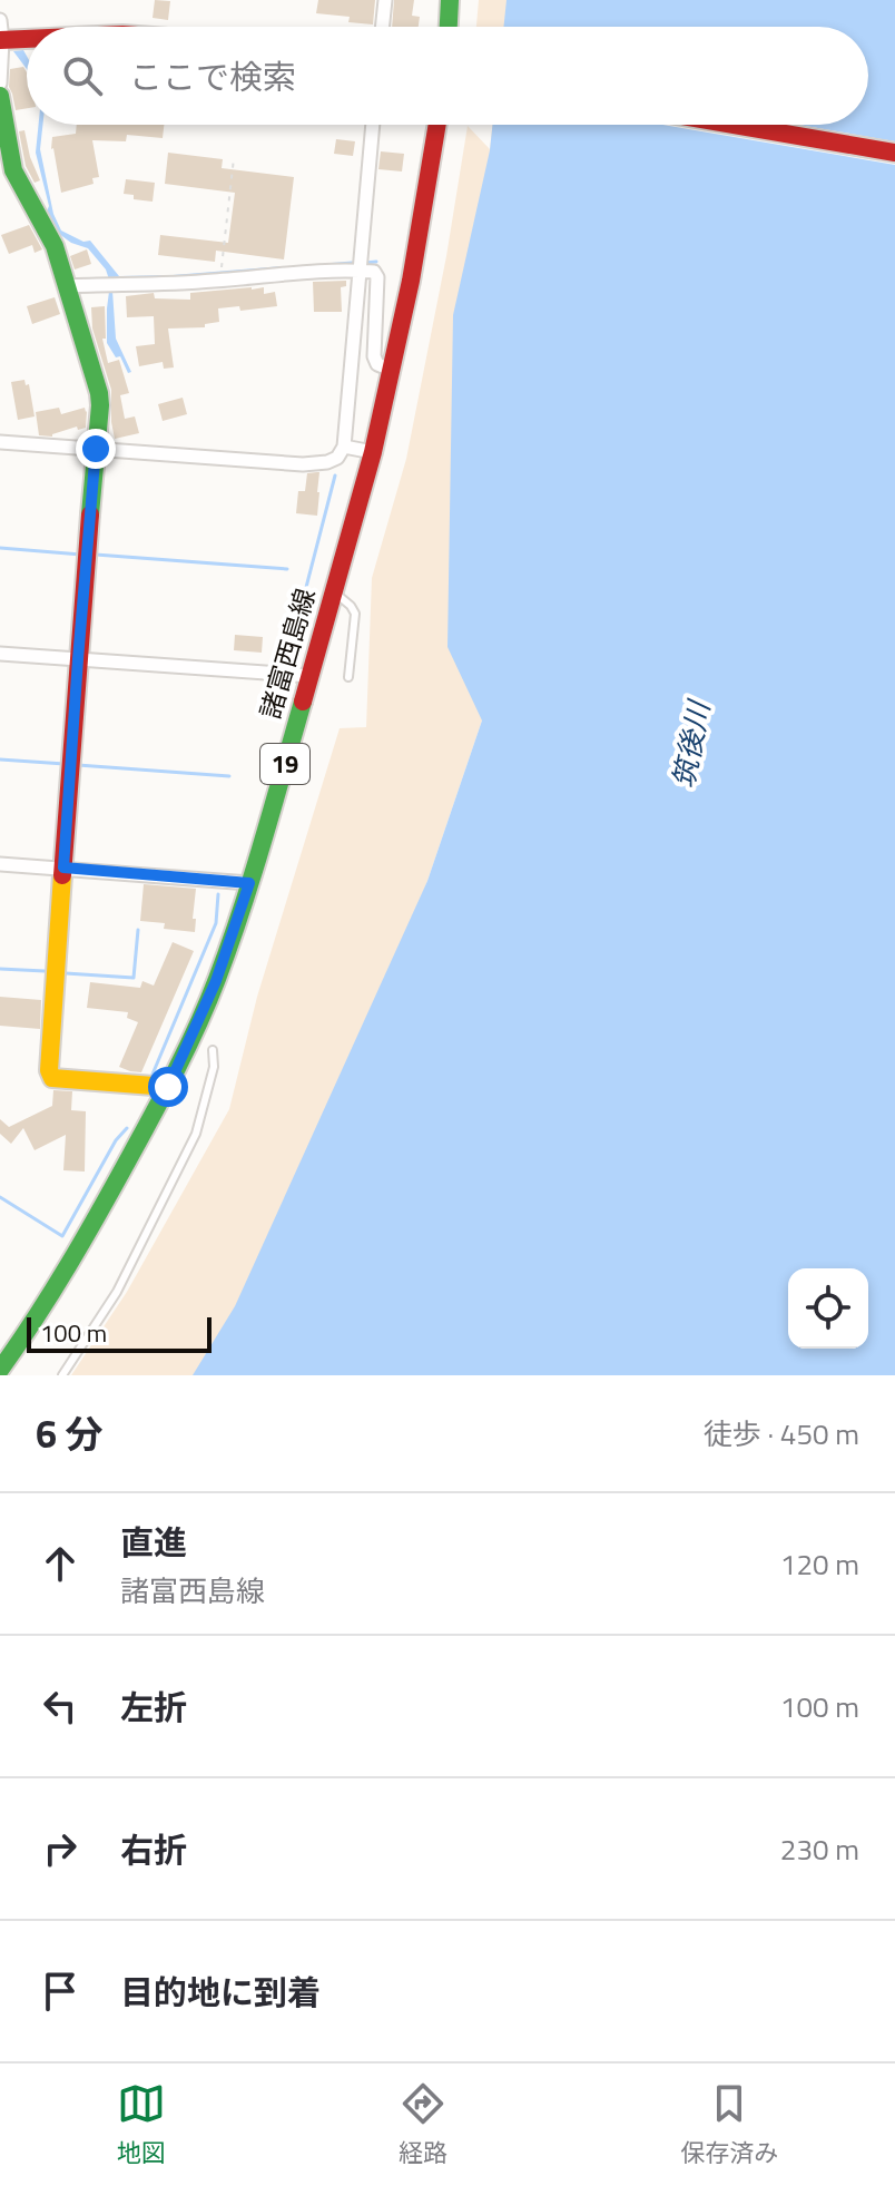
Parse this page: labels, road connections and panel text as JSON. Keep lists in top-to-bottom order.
{
  "streets": {
    "main road": ["諸富西島線", "19"]
  },
  "water": ["筑後川"],
  "scale_bar": "100 m",
  "page": {
    "search": "ここで検索",
    "scale": "100 m",
    "heading": ["6 分", "徒歩 · 450 m"],
    "list": [
      ["直進", "諸富西島線", "120 m"],
      ["左折", "100 m"],
      ["右折", "230 m"],
      "目的地に到着"
    ],
    "nav": ["地図", "経路", "保存済み"]
  }
}
